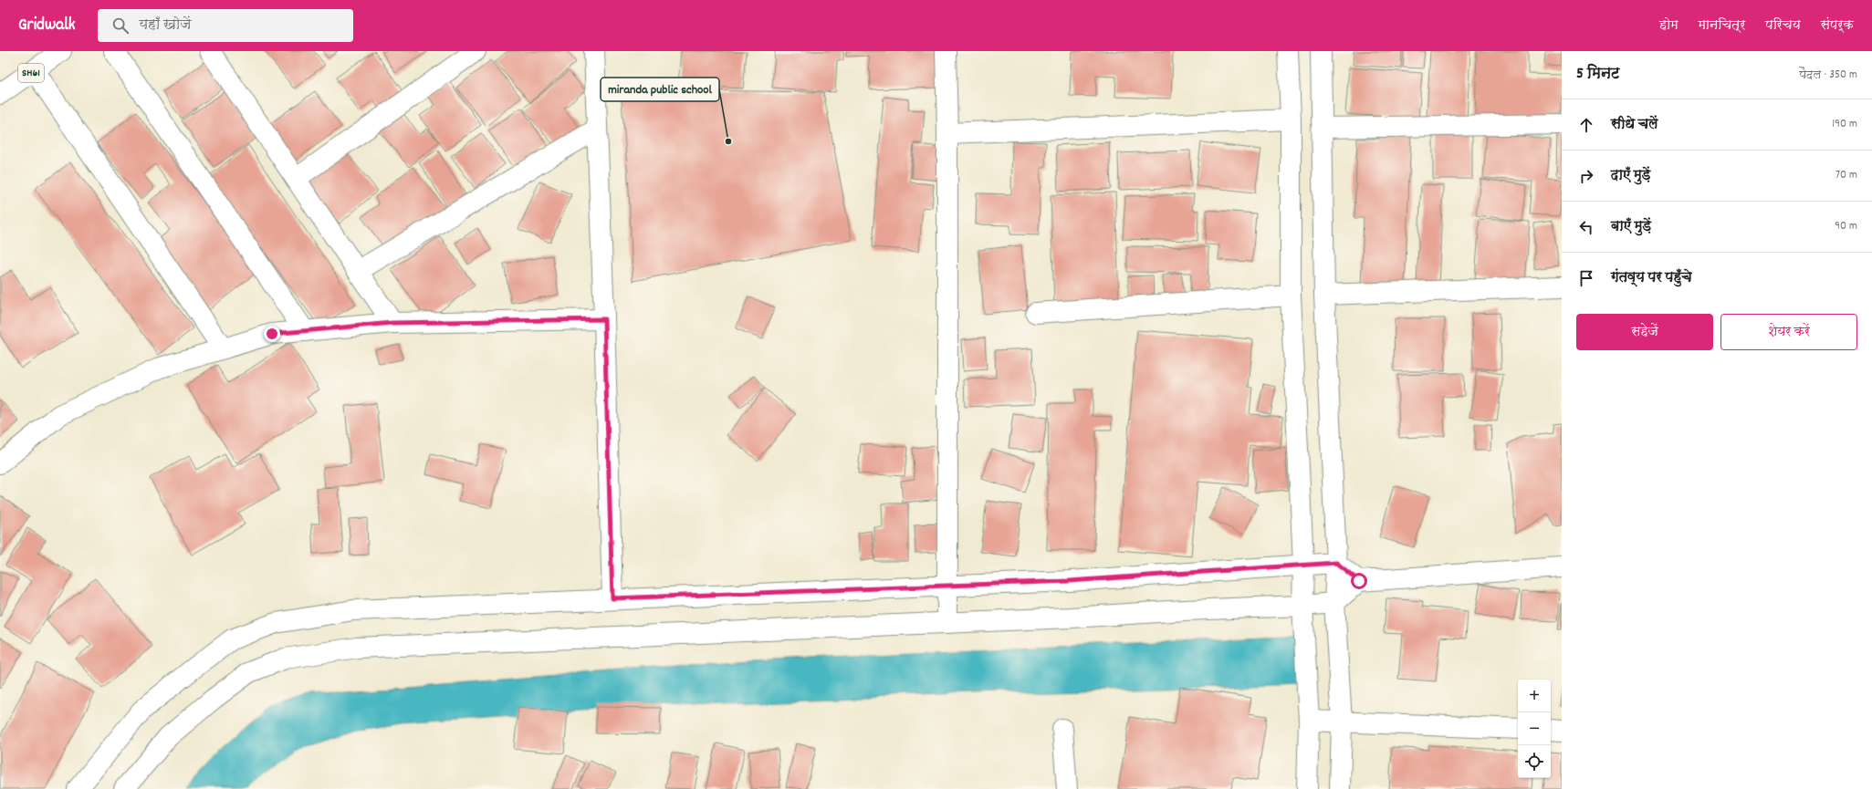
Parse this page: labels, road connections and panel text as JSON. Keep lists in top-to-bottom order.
{
  "streets": {
    "street": ["SH61"]
  },
  "places": ["miranda public school"],
  "page": {
    "header": "Gridwalk",
    "search": "यहाँ खोजें",
    "nav": [
      "होम",
      "मानचित्र",
      "परिचय",
      "संपर्क"
    ],
    "heading": ["5 मिनट", "पैदल · 350 m"],
    "list": [
      ["सीधे चलें", "190 m"],
      ["दाएँ मुड़ें", "70 m"],
      ["बाएँ मुड़ें", "90 m"],
      "गंतव्य पर पहुँचे"
    ],
    "buttons": ["सहेजें", "शेयर करें"],
    "map_buttons": ["+", "−"]
  }
}
